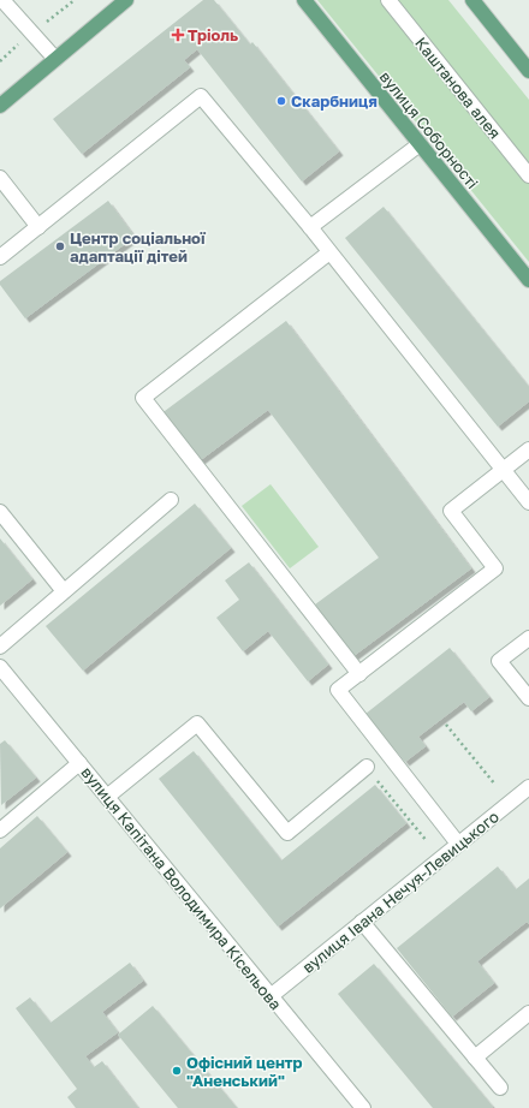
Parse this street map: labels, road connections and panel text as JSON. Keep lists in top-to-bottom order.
{
  "streets": {
    "main road": ["вулиця Соборності"],
    "street": ["Каштанова алея", "вулиця Капітана Володимира Кісельова", "вулиця Івана Нечуя-Левицького"]
  },
  "crossings": [
    ["вулиця Капітана Володимира Кісельова", "вулиця Івана Нечуя-Левицького"]
  ],
  "places": {
    "health": ["Тріоль"],
    "other": ["Скарбниця", "Центр соціальної адаптації дітей", "Офісний центр \"Аненський\""]
  }
}
